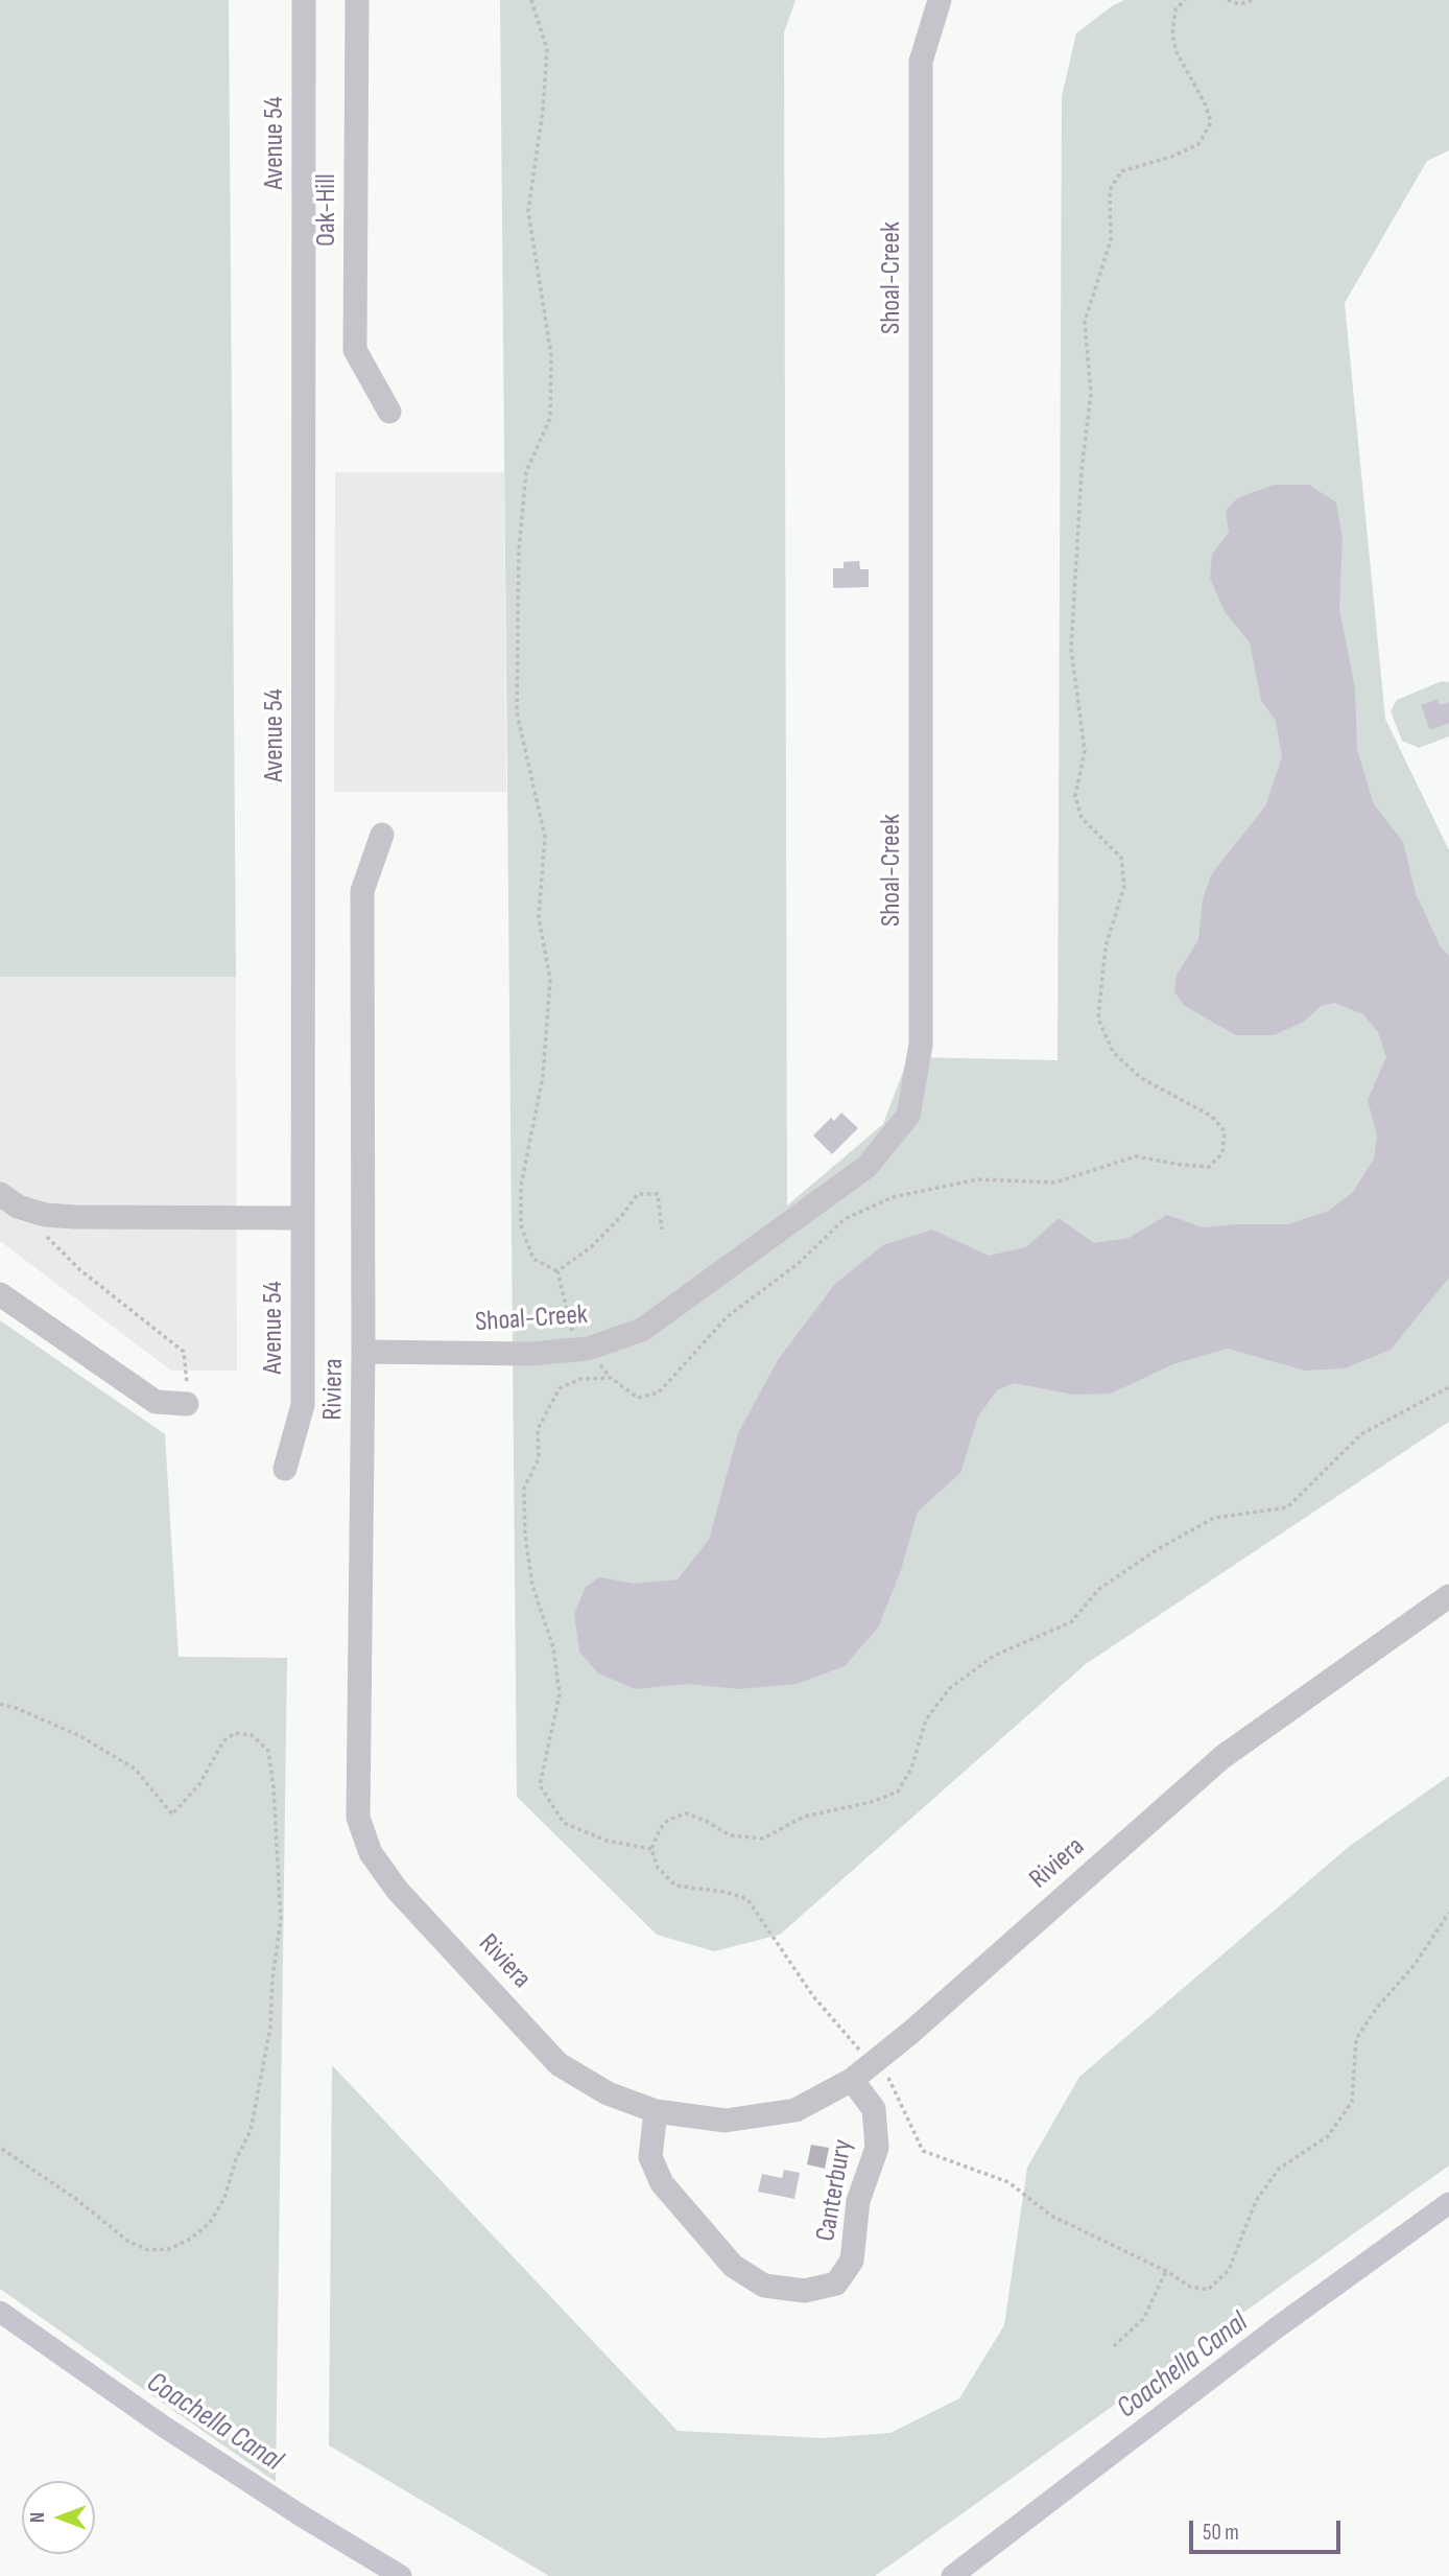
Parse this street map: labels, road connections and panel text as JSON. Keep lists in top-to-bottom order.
{
  "streets": {
    "street": [
      "Avenue 54",
      "Oak-Hill",
      "Shoal-Creek",
      "Riviera",
      "Canterbury"
    ]
  },
  "crossings": [
    ["Shoal-Creek", "Riviera"],
    ["Riviera", "Canterbury"]
  ],
  "water": ["Coachella Canal"],
  "scale_bar": "50 m",
  "north": "left"
}
